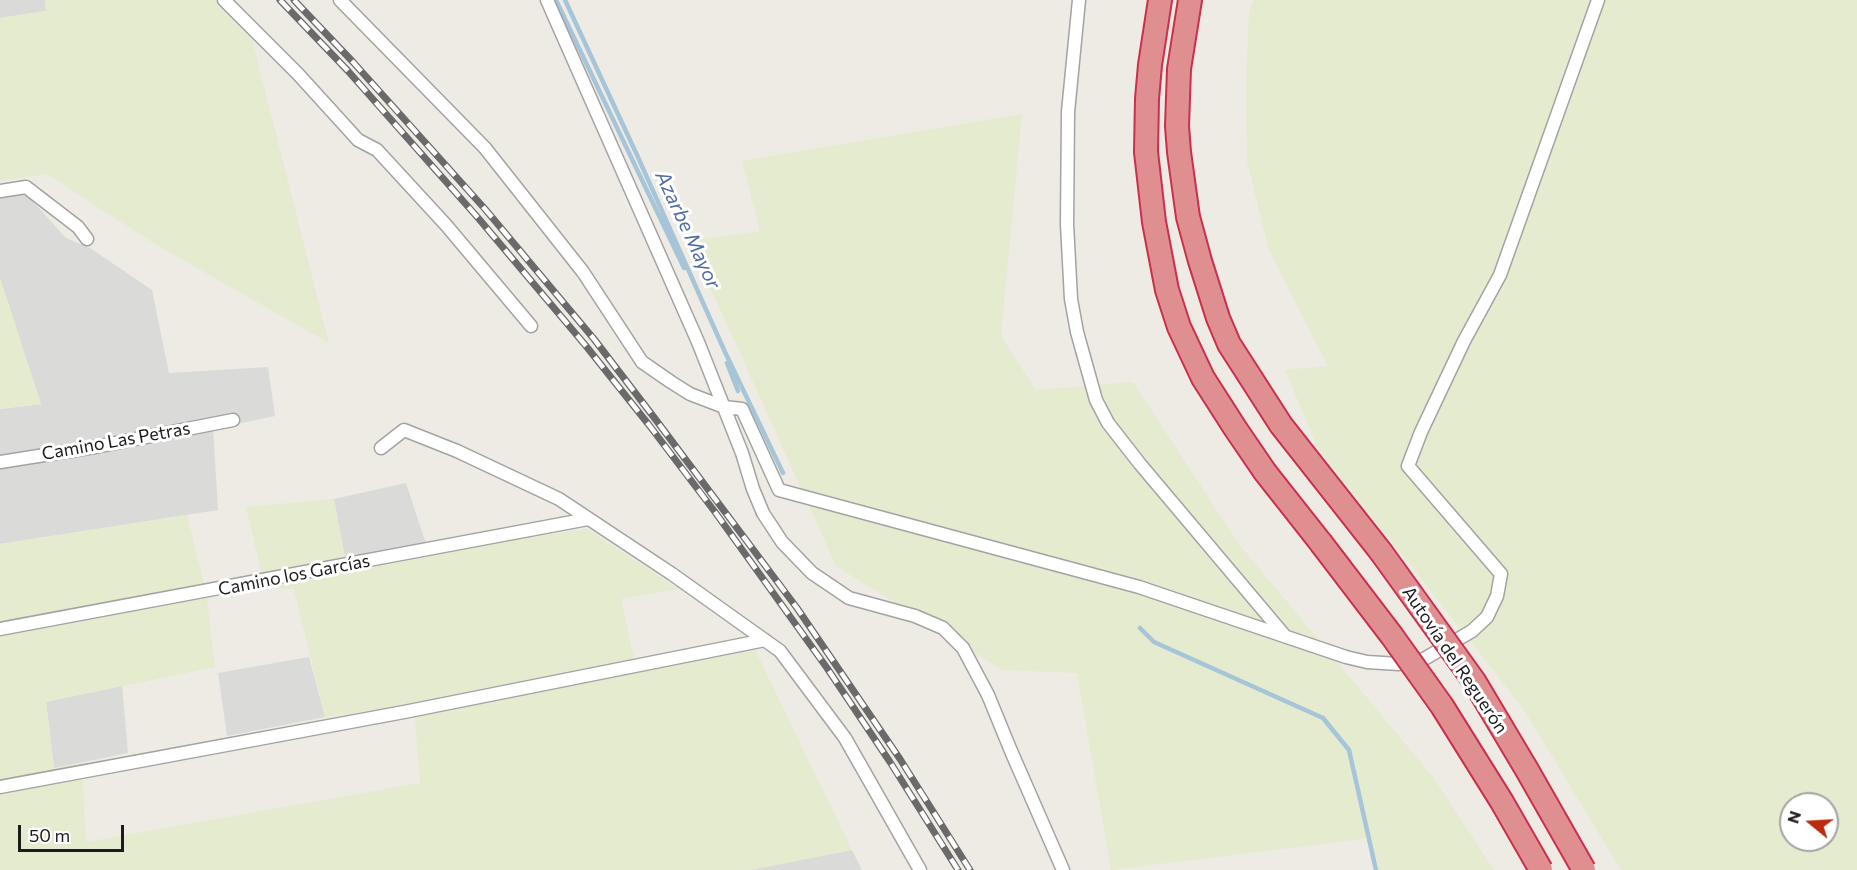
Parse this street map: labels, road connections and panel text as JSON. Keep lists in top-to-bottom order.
{
  "streets": {
    "highway": ["Autovía del Reguerón"],
    "street": ["Camino Las Petras", "Camino los Garcías"]
  },
  "water": ["Azarbe Mayor"],
  "scale_bar": "50 m",
  "north": "left"
}
